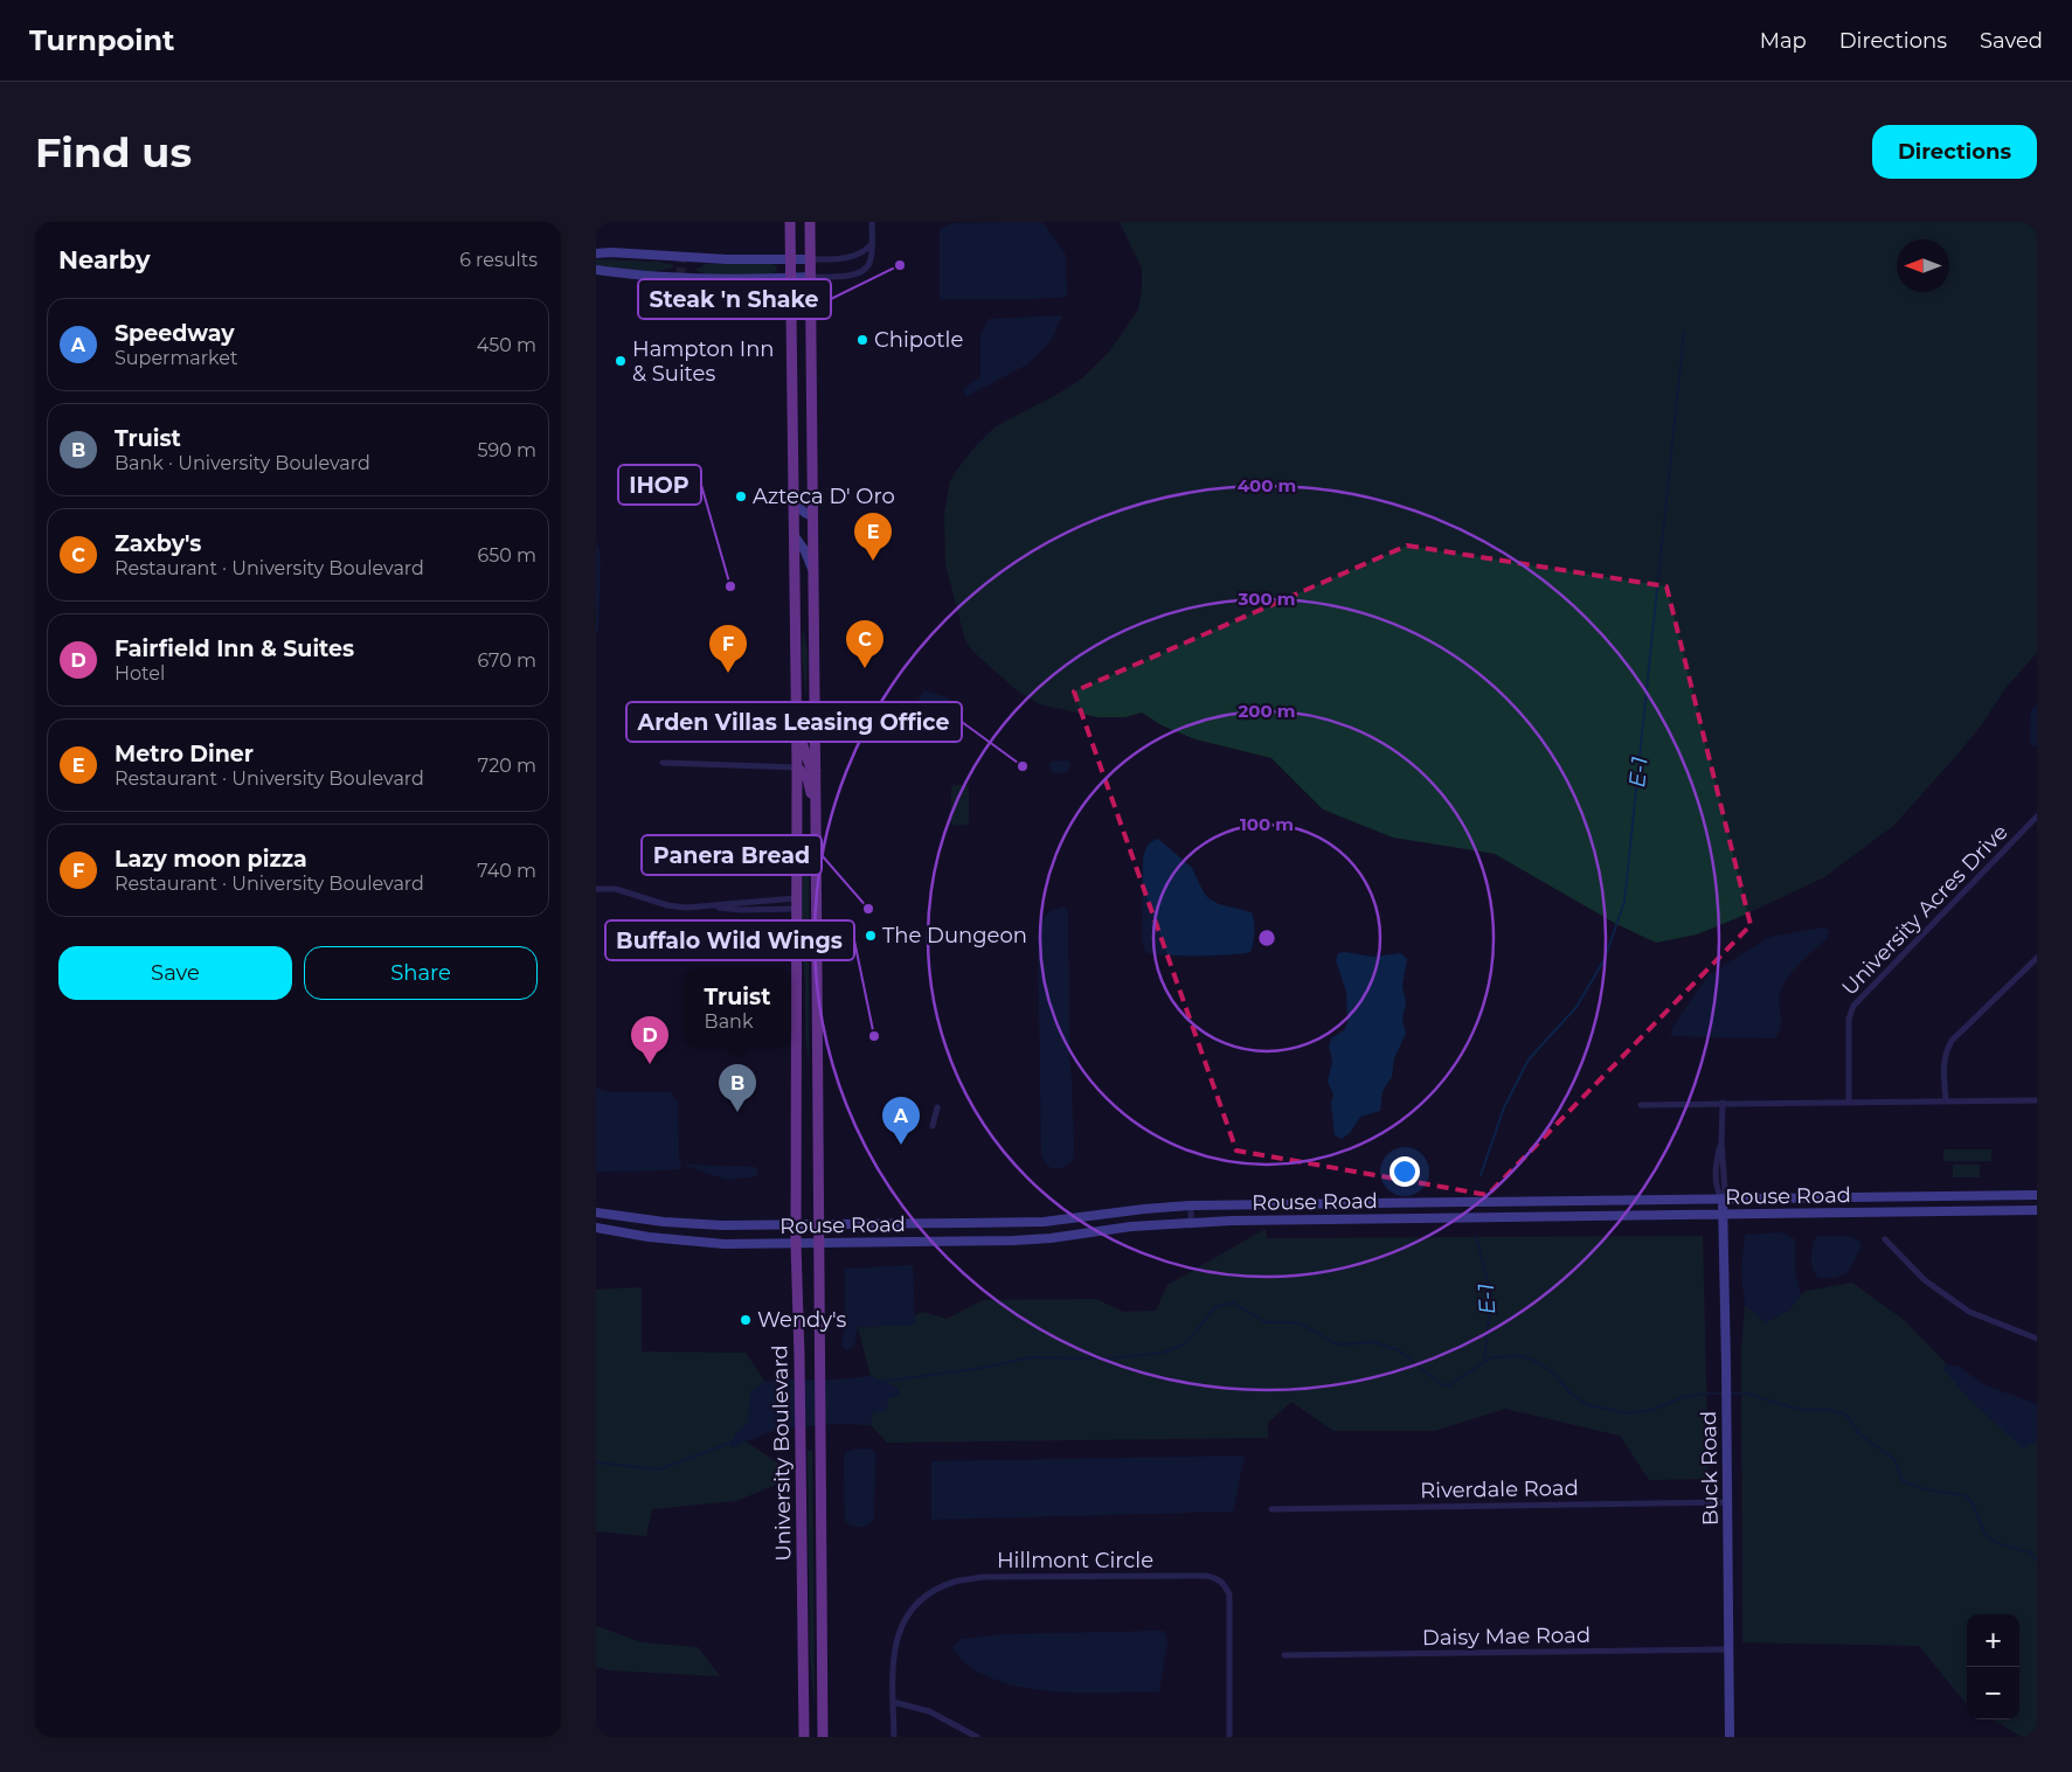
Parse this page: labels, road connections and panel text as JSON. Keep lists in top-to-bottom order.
{
  "streets": {
    "main road": ["University Boulevard"],
    "street": [
      "University Acres Drive",
      "Rouse Road",
      "Buck Road",
      "Riverdale Road",
      "Hillmont Circle",
      "Daisy Mae Road"
    ]
  },
  "crossings": [
    ["Rouse Road", "University Boulevard"],
    ["Rouse Road", "Buck Road"],
    ["Buck Road", "Riverdale Road"],
    ["Buck Road", "Daisy Mae Road"]
  ],
  "water": ["E-1"],
  "places": [
    "Steak 'n Shake",
    "Chipotle",
    "Hampton Inn & Suites",
    "Azteca D' Oro",
    "IHOP",
    "Arden Villas Leasing Office",
    "Panera Bread",
    "The Dungeon",
    "Buffalo Wild Wings",
    "Wendy's"
  ],
  "north": "left",
  "page": {
    "header": "Turnpoint",
    "nav": ["Map", "Directions", "Saved"],
    "buttons": [
      "Directions",
      ["Save", "Share"]
    ],
    "title": "Find us",
    "heading": ["Nearby", "6 results"],
    "list": [
      {
        "mark": "A",
        "name": "Speedway",
        "note": "Supermarket",
        "value": "450 m"
      },
      {
        "mark": "B",
        "name": "Truist",
        "note": "Bank · University Boulevard",
        "value": "590 m"
      },
      {
        "mark": "C",
        "name": "Zaxby's",
        "note": "Restaurant · University Boulevard",
        "value": "650 m"
      },
      {
        "mark": "D",
        "name": "Fairfield Inn & Suites",
        "note": "Hotel",
        "value": "670 m"
      },
      {
        "mark": "E",
        "name": "Metro Diner",
        "note": "Restaurant · University Boulevard",
        "value": "720 m"
      },
      {
        "mark": "F",
        "name": "Lazy moon pizza",
        "note": "Restaurant · University Boulevard",
        "value": "740 m"
      }
    ],
    "pins": [
      "E",
      "C",
      "F",
      "D",
      "B",
      "A"
    ],
    "popup": ["Truist", "Bank"],
    "map_buttons": ["+", "−"]
  },
  "rings": [
    "400 m",
    "300 m",
    "200 m",
    "100 m"
  ]
}
